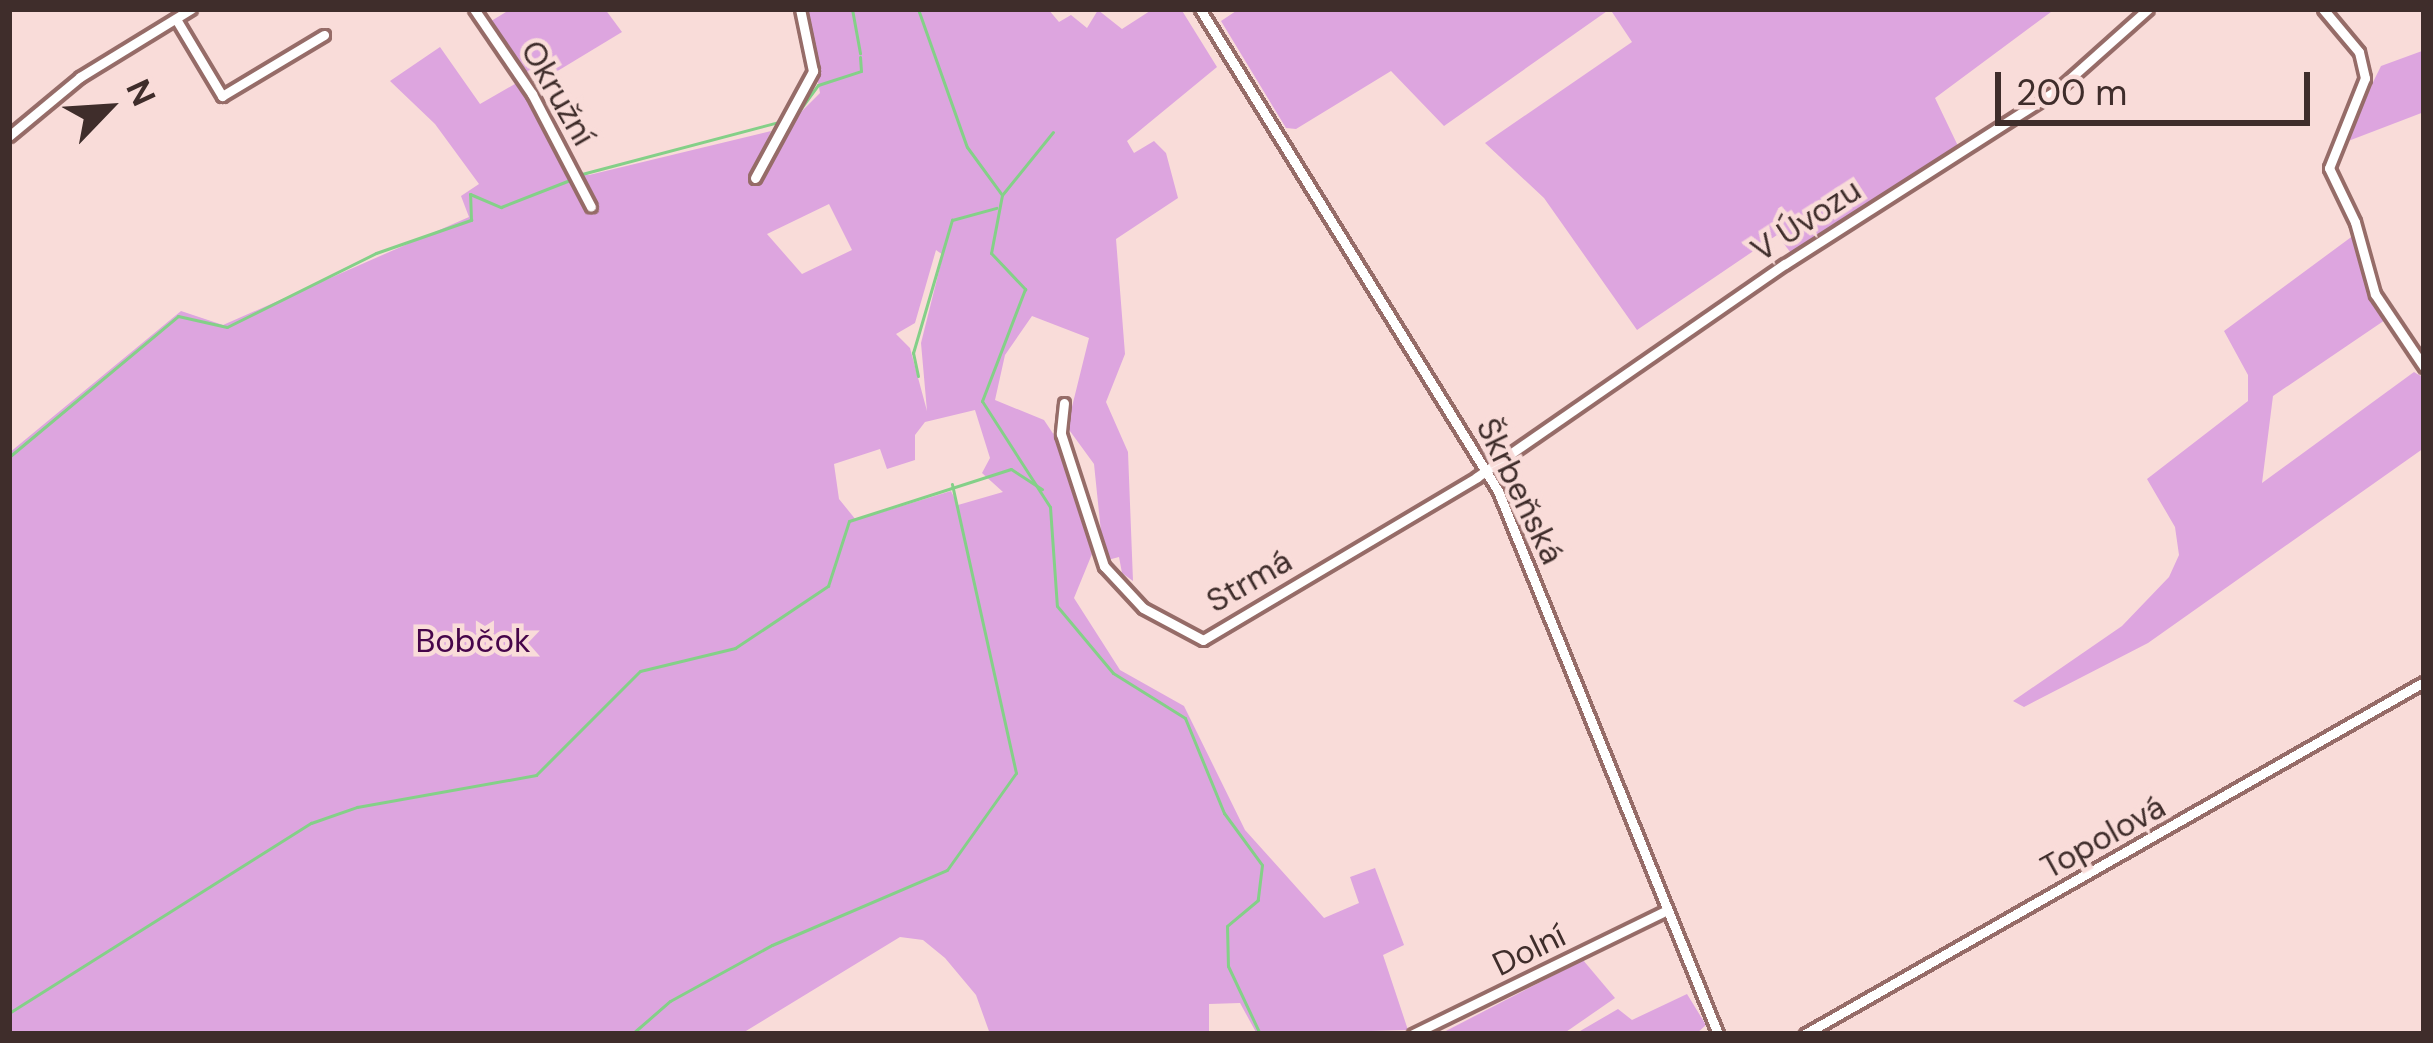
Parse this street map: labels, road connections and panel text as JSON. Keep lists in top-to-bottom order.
{
  "streets": {
    "street": [
      "Okružní",
      "V Úvozu",
      "Škrbeňská",
      "Strmá",
      "Topolová",
      "Dolní"
    ]
  },
  "crossings": [
    ["V Úvozu", "Škrbeňská"],
    ["V Úvozu", "Strmá"],
    ["Škrbeňská", "Strmá"],
    ["Škrbeňská", "Dolní"]
  ],
  "parks": ["Bobčok"],
  "scale_bar": "200 m",
  "north": "top right"
}
